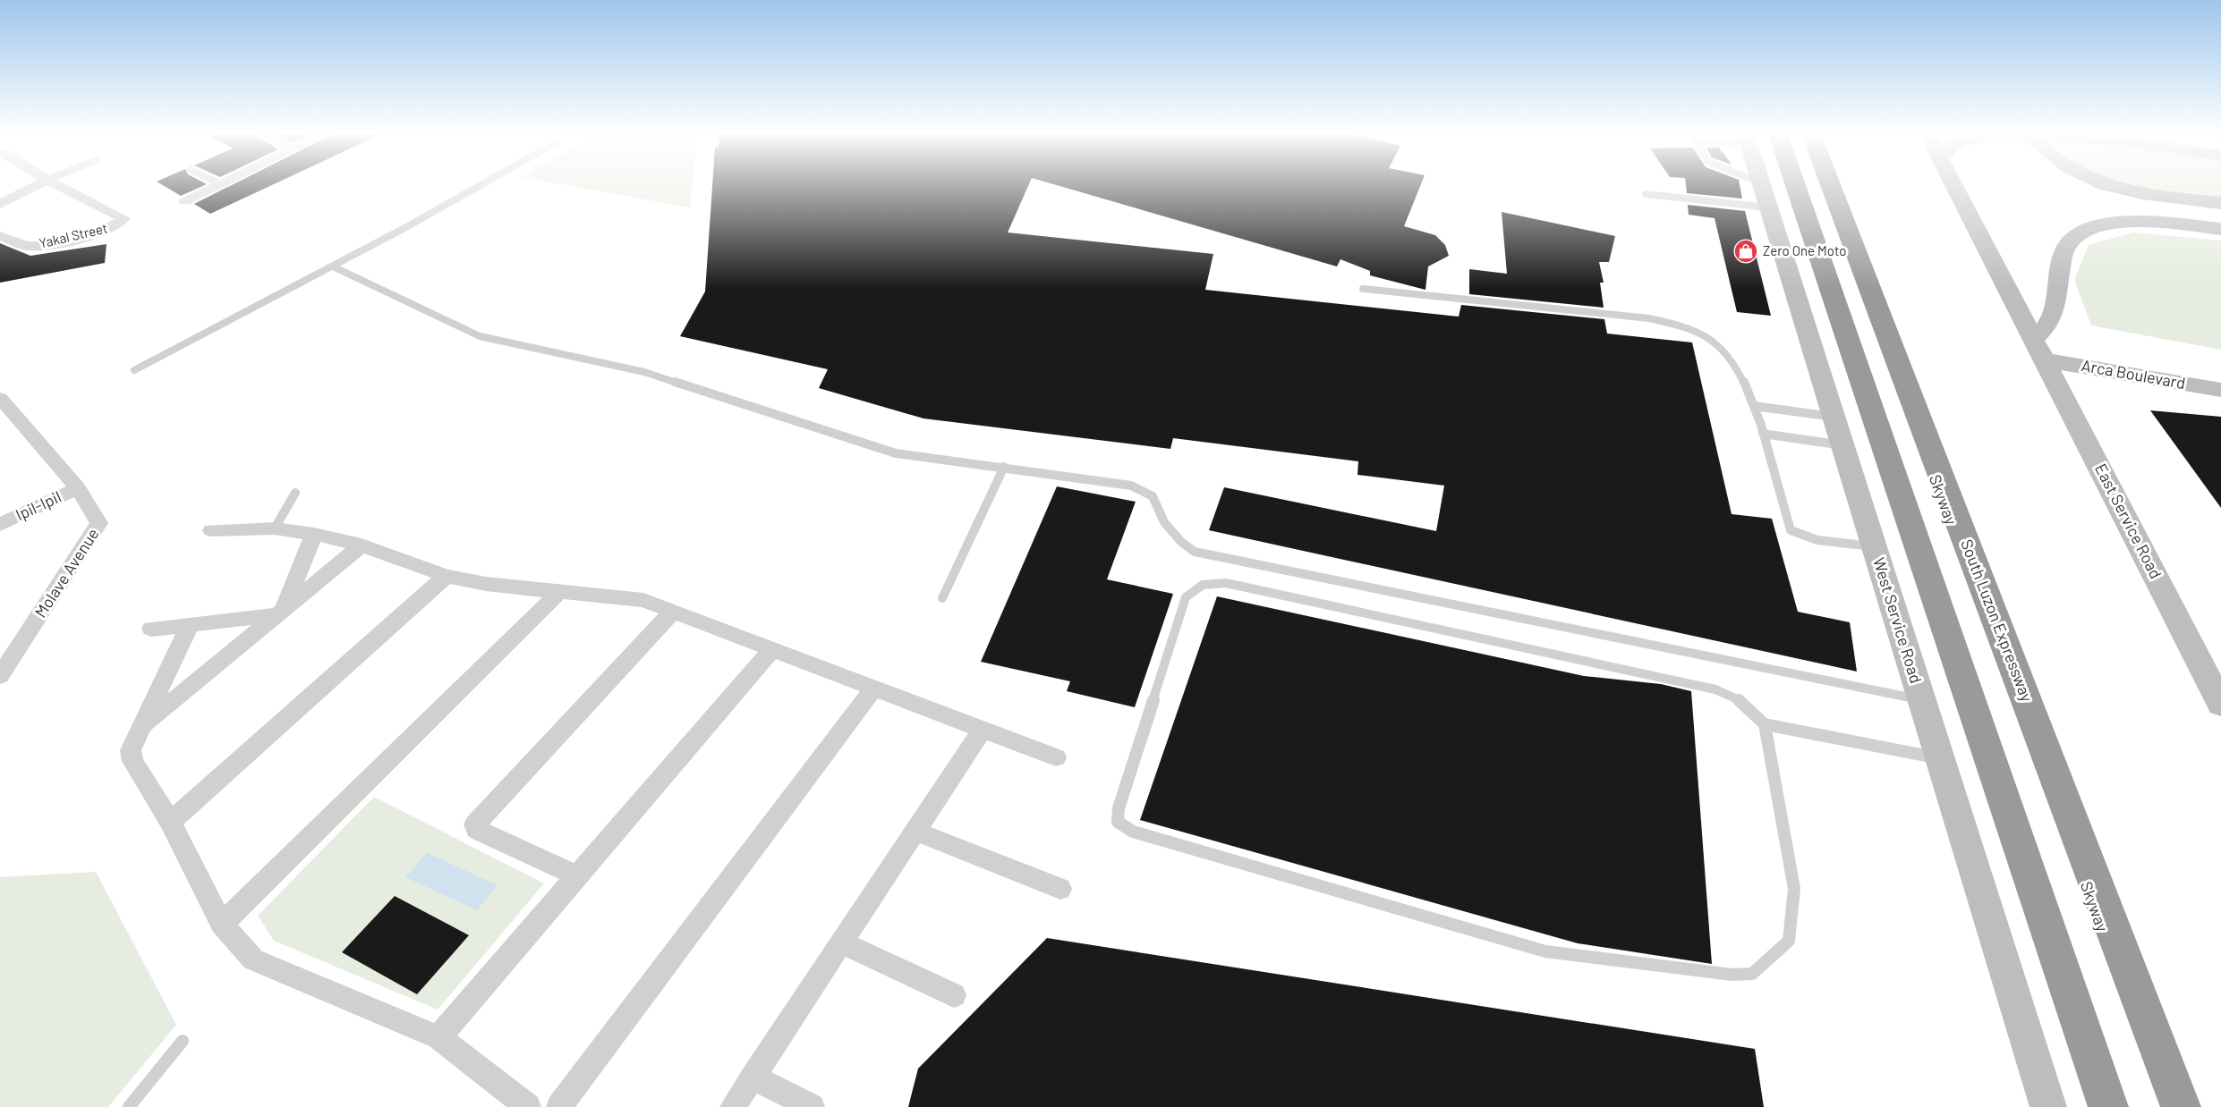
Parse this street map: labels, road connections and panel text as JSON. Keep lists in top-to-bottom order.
{
  "streets": {
    "highway": ["Skyway", "South Luzon Expressway"],
    "main road": ["Arca Boulevard", "East Service Road", "West Service Road"],
    "street": ["Yakal Street", "Ipil-Ipil", "Molave Avenue"]
  },
  "crossings": [
    ["Arca Boulevard", "East Service Road"],
    ["Ipil-Ipil", "Molave Avenue"]
  ],
  "places": {
    "shop": ["Zero One Moto"]
  }
}
